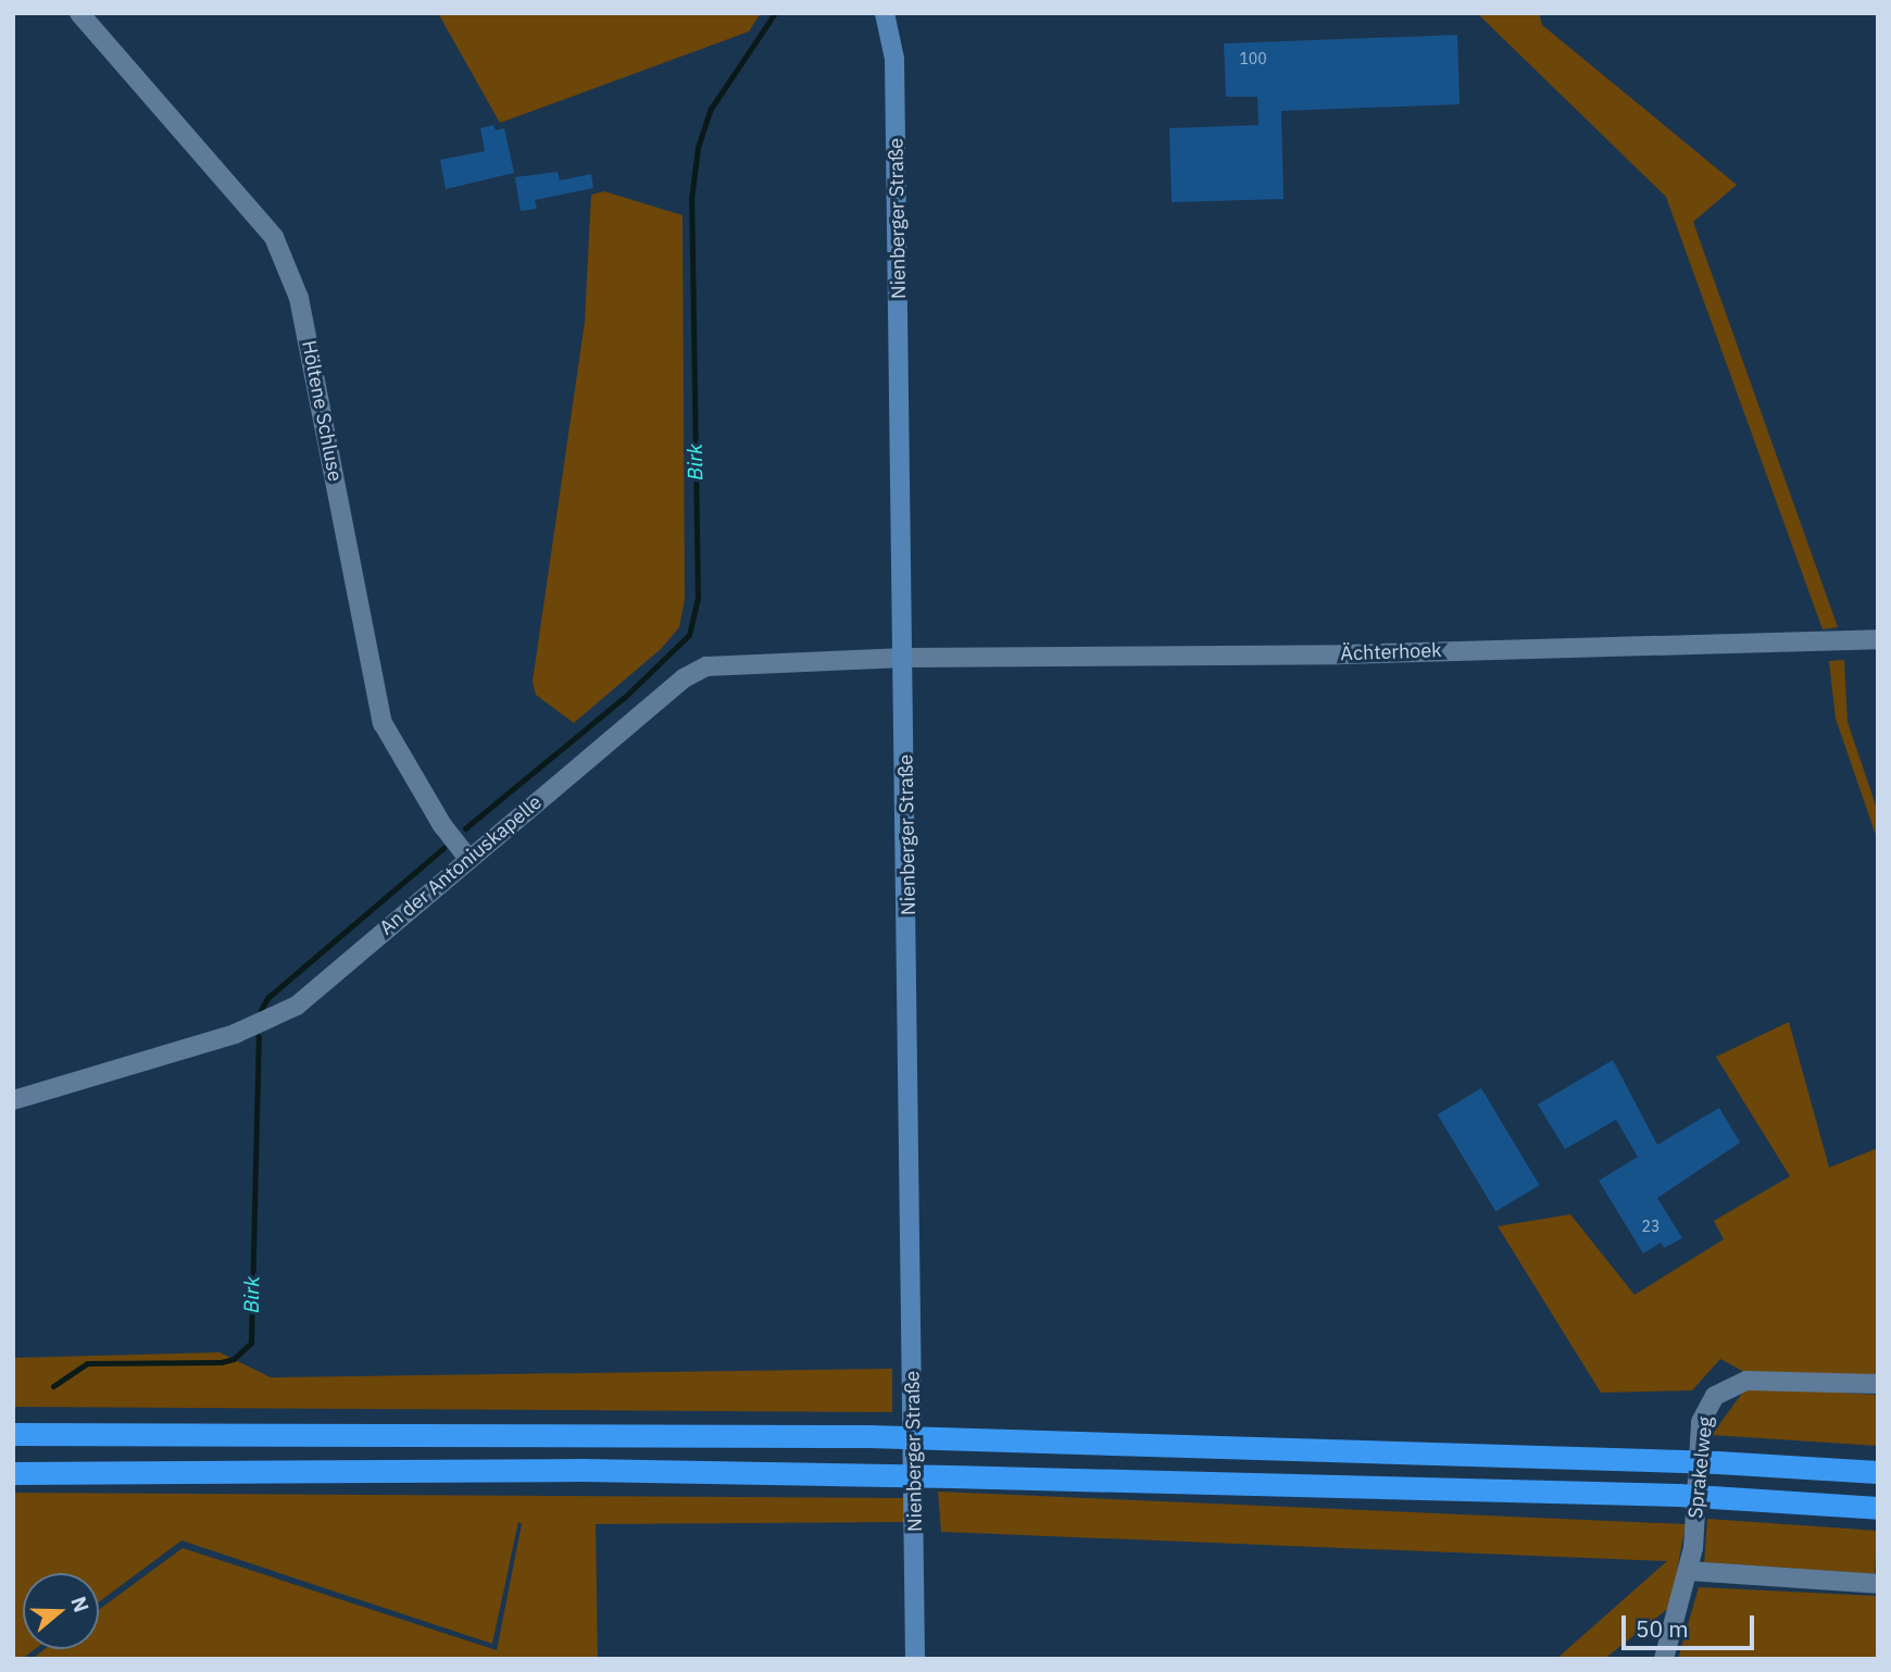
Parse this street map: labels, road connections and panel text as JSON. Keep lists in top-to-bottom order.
{
  "streets": {
    "street": [
      "Nienberger Straße",
      "Höltene Schluse",
      "Ächterhoek",
      "An der Antoniuskapelle",
      "Sprakelweg"
    ]
  },
  "crossings": [
    ["Nienberger Straße", "Ächterhoek"],
    ["Nienberger Straße", "An der Antoniuskapelle"],
    ["Höltene Schluse", "An der Antoniuskapelle"],
    ["Ächterhoek", "An der Antoniuskapelle"]
  ],
  "water": ["Birk"],
  "house_numbers": ["100", "23"],
  "scale_bar": "50 m",
  "north": "right"
}
